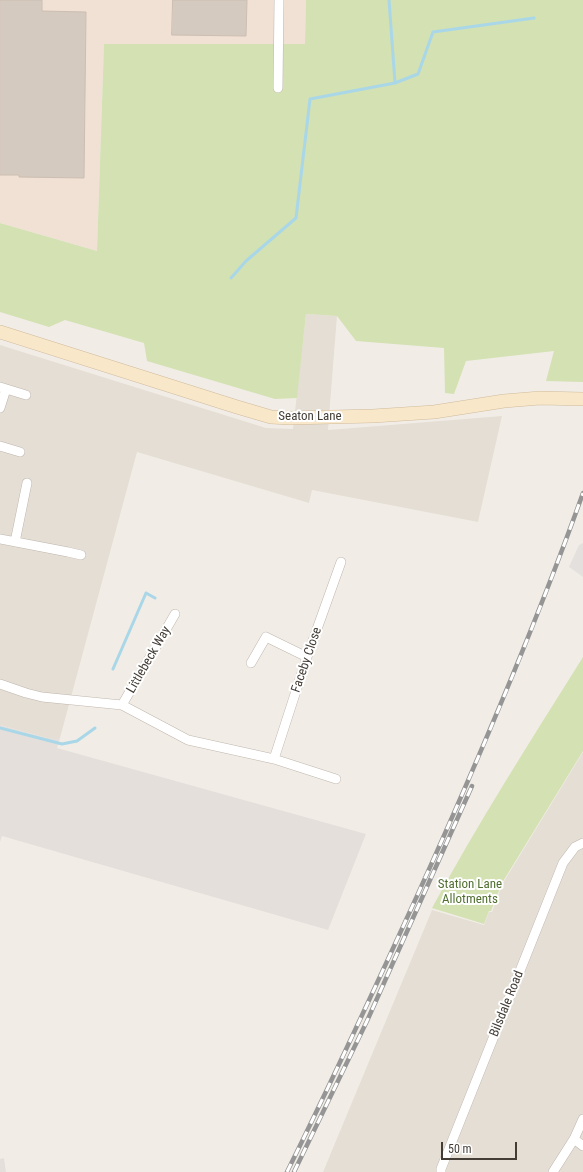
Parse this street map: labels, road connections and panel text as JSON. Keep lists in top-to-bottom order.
{
  "streets": {
    "main road": ["Seaton Lane"],
    "street": ["Littlebeck Way", "Faceby Close", "Bilsdale Road"]
  },
  "parks": ["Station Lane Allotments"],
  "scale_bar": "50 m"
}
